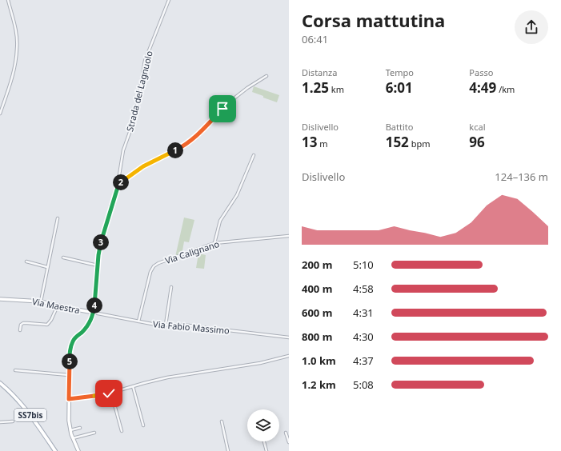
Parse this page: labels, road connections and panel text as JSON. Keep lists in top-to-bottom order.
{
  "streets": {
    "main road": ["SS7bis"],
    "street": [
      "Strada del Lagnuolo",
      "Via Calignano",
      "Via Maestra",
      "Via Fabio Massimo"
    ]
  },
  "crossings": [
    ["Strada del Lagnuolo", "Via Maestra"],
    ["Strada del Lagnuolo", "Via Fabio Massimo"],
    ["Via Calignano", "Via Fabio Massimo"],
    ["Via Maestra", "Via Fabio Massimo"]
  ],
  "page": {
    "heading": ["Corsa mattutina", "06:41"],
    "stats": [
      ["Distanza", "1.25 km"],
      ["Tempo", "6:01"],
      ["Passo", "4:49 /km"],
      ["Dislivello", "13 m"],
      ["Battito", "152 bpm"],
      ["kcal", "96"]
    ],
    "pins": [
      "1",
      "2",
      "3",
      "4",
      "5"
    ],
    "chart": ["Dislivello", "124–136 m"],
    "list": [
      {
        "name": "200 m",
        "note": "5:10"
      },
      {
        "name": "400 m",
        "note": "4:58"
      },
      {
        "name": "600 m",
        "note": "4:31"
      },
      {
        "name": "800 m",
        "note": "4:30"
      },
      {
        "name": "1.0 km",
        "note": "4:37"
      },
      {
        "name": "1.2 km",
        "note": "5:08"
      }
    ]
  }
}
